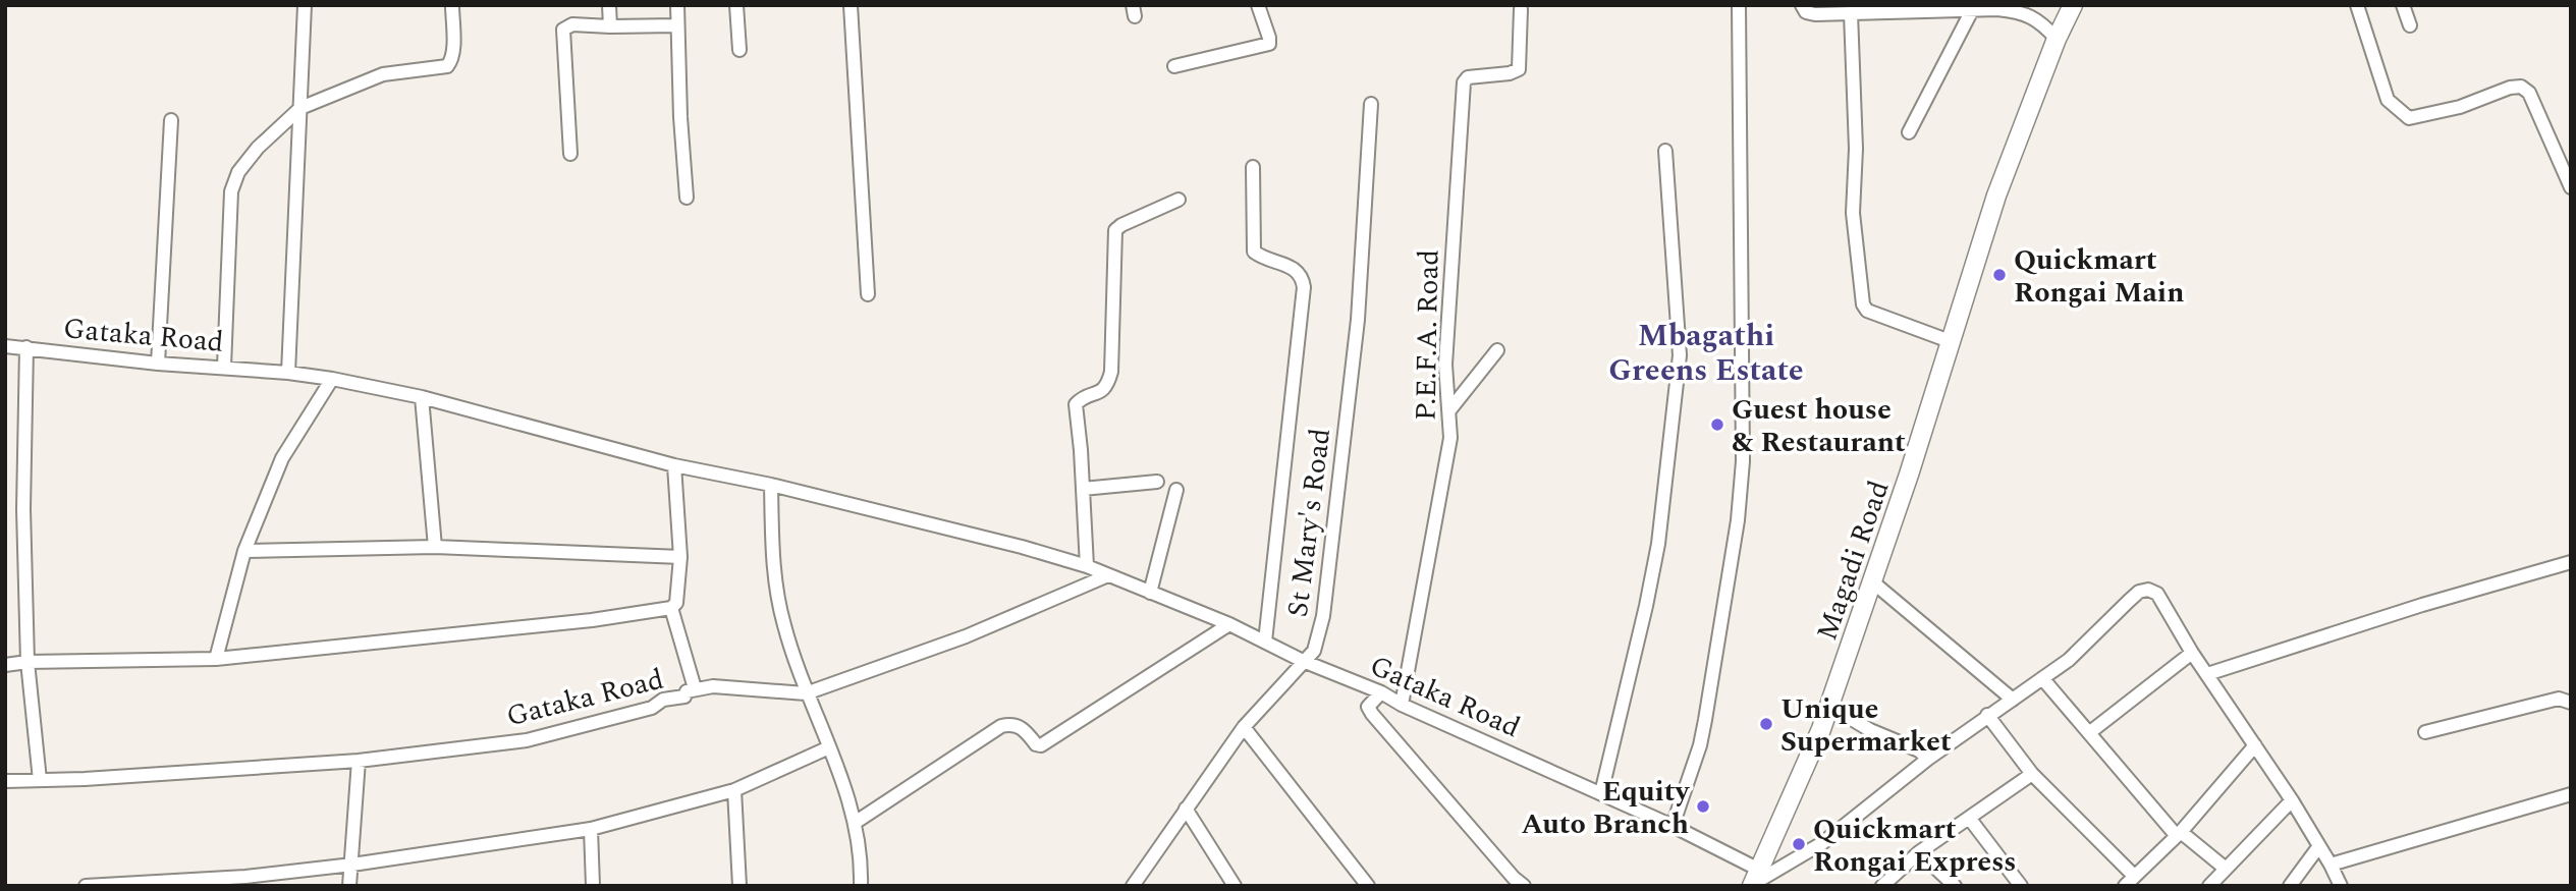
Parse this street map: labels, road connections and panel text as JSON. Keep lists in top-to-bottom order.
{
  "streets": {
    "highway": ["Magadi Road"],
    "street": ["Gataka Road", "P.E.F.A. Road", "St Mary's Road"]
  },
  "crossings": [
    ["Gataka Road", "P.E.F.A. Road"],
    ["Gataka Road", "St Mary's Road"],
    ["Gataka Road", "Magadi Road"]
  ],
  "districts": ["Mbagathi Greens Estate"],
  "places": [
    "Quickmart Rongai Main",
    "Guest house & Restaurant",
    "Unique Supermarket",
    "Equity Auto Branch",
    "Quickmart Rongai Express"
  ]
}
